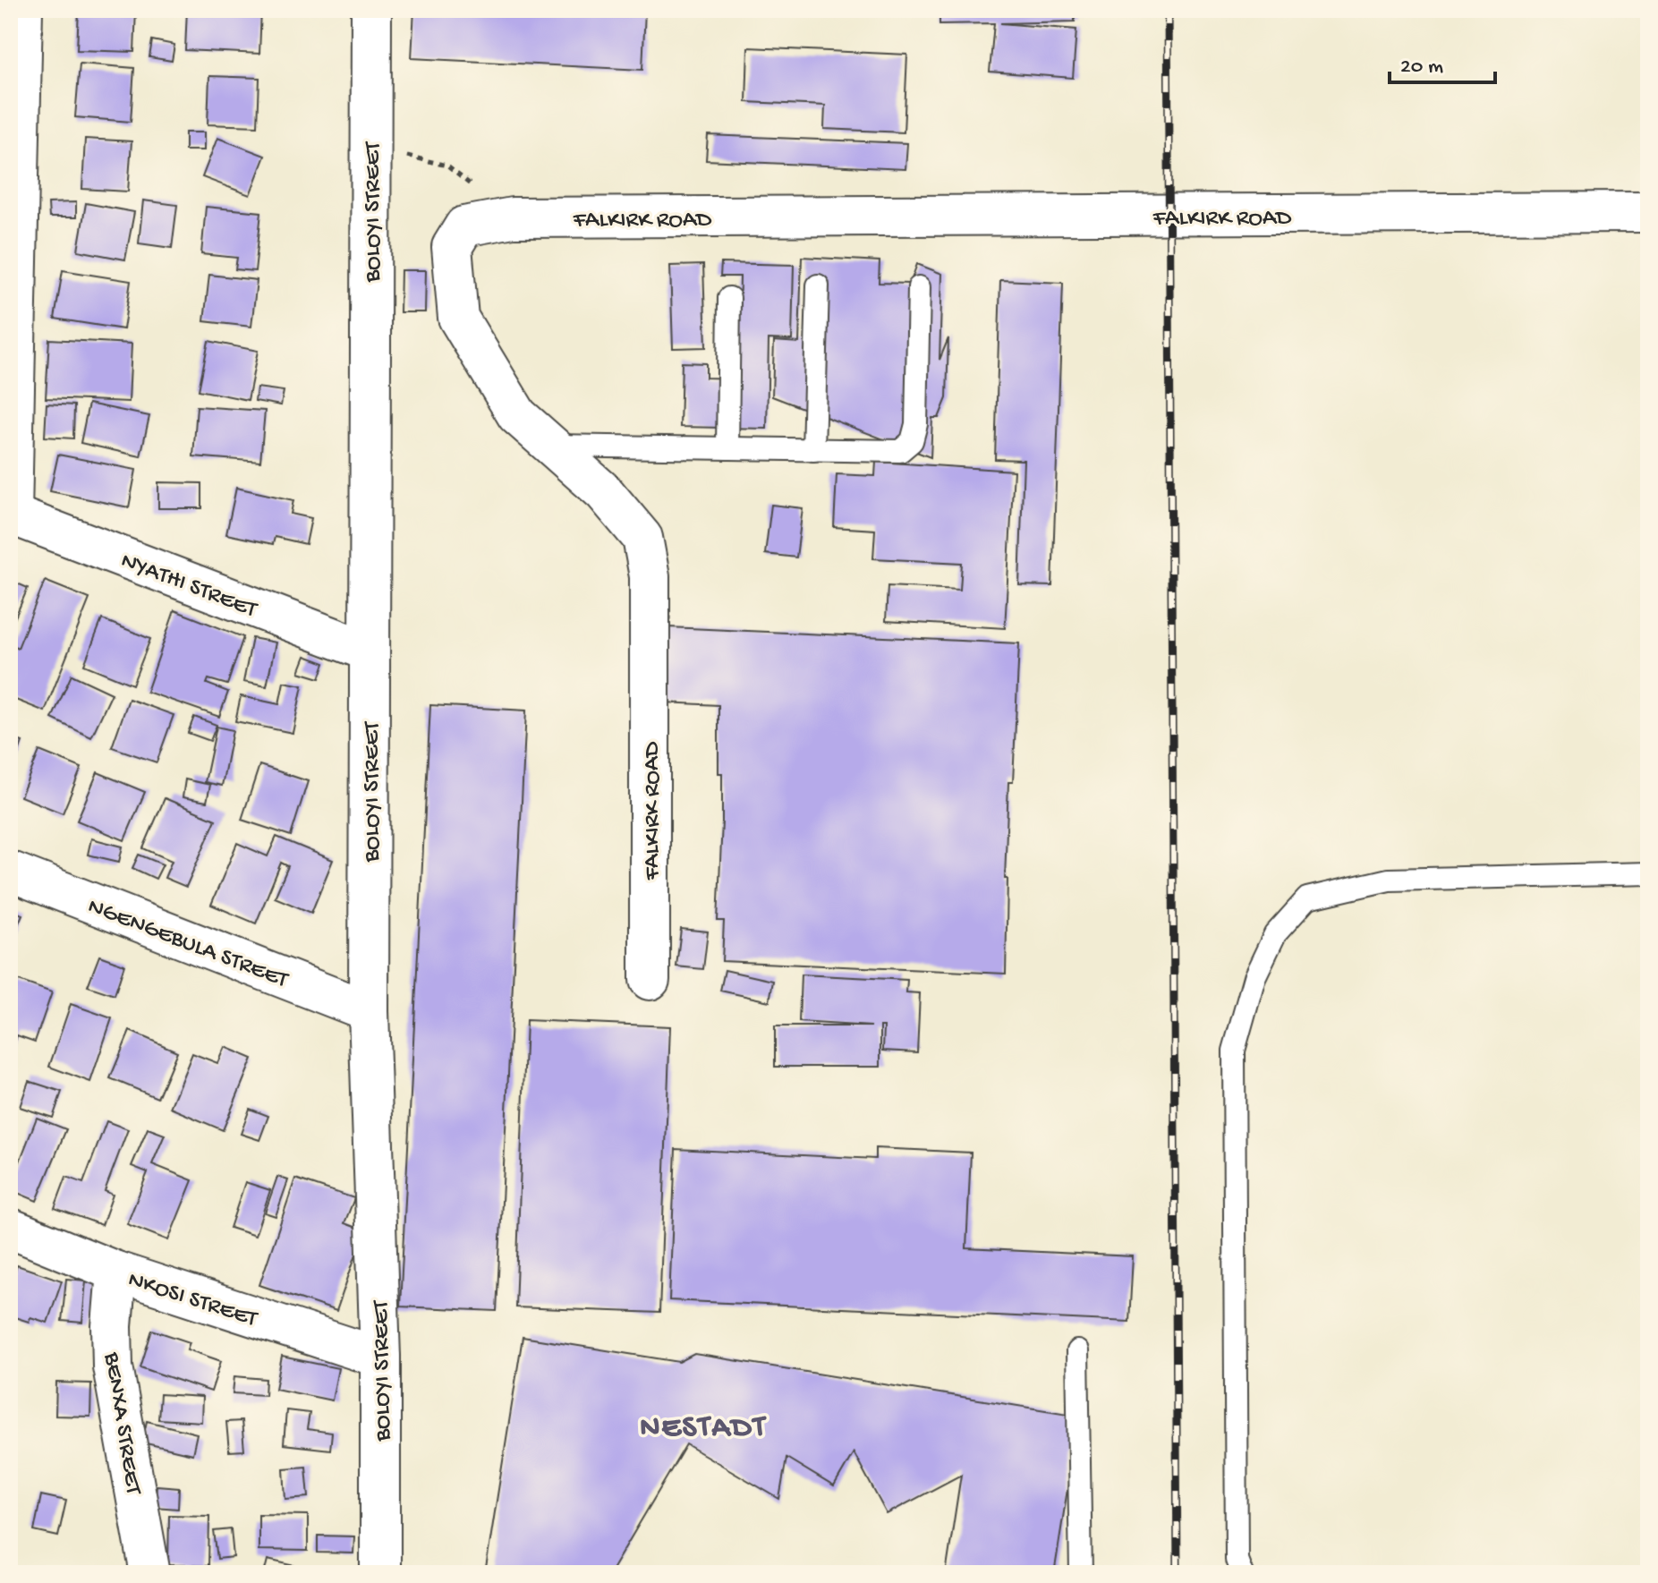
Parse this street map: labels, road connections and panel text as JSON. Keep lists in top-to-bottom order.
{
  "streets": {
    "street": [
      "BOLOYI STREET",
      "FALKIRK ROAD",
      "NYATHI STREET",
      "NGENGEBULA STREET",
      "NKOSI STREET",
      "BENXA STREET"
    ]
  },
  "crossings": [
    ["BOLOYI STREET", "NYATHI STREET"],
    ["BOLOYI STREET", "NGENGEBULA STREET"],
    ["BOLOYI STREET", "NKOSI STREET"],
    ["NKOSI STREET", "BENXA STREET"]
  ],
  "districts": ["NESTADT"],
  "scale_bar": "20 m"
}
